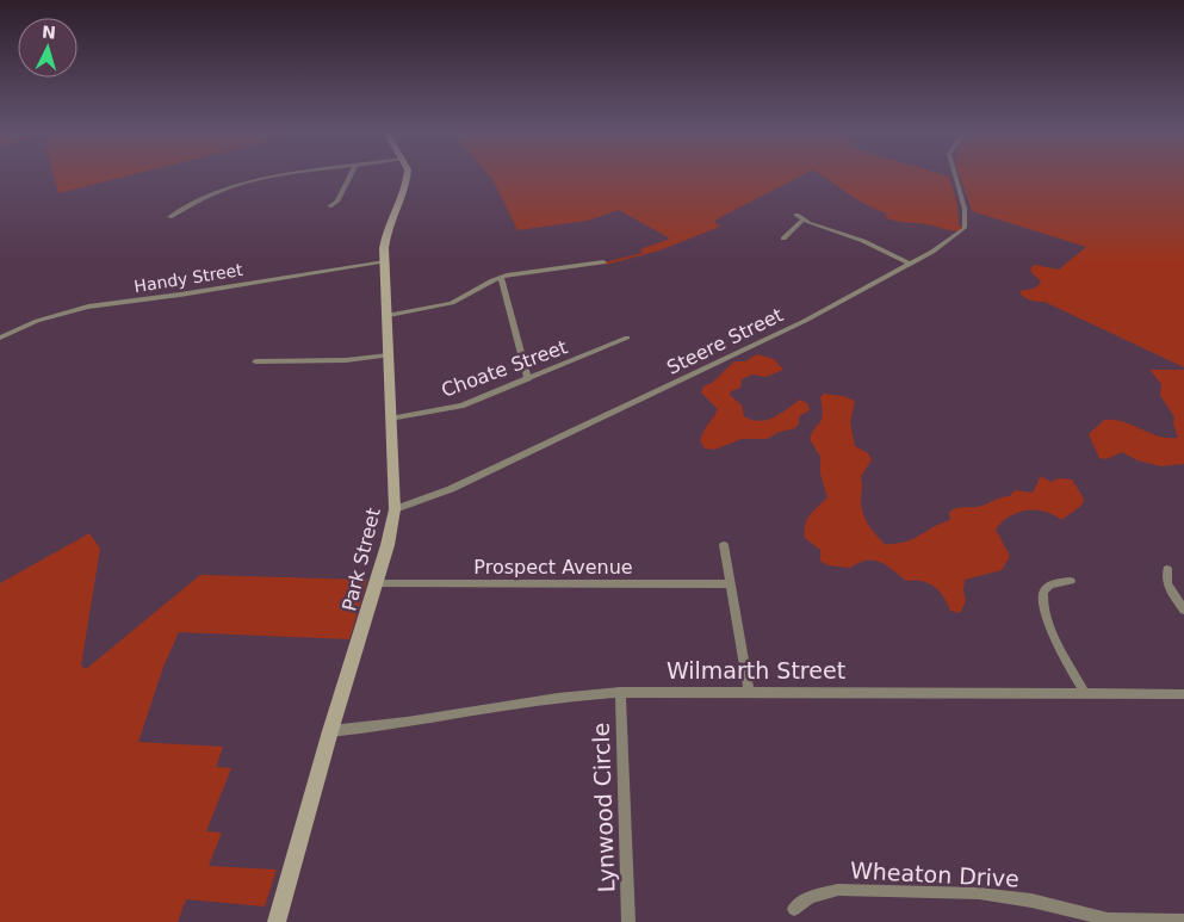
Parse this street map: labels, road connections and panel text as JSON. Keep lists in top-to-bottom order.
{
  "streets": {
    "main road": ["Park Street"],
    "street": [
      "Handy Street",
      "Steere Street",
      "Choate Street",
      "Prospect Avenue",
      "Wilmarth Street",
      "Lynwood Circle",
      "Wheaton Drive"
    ]
  },
  "crossings": [
    ["Handy Street", "Park Street"],
    ["Steere Street", "Park Street"],
    ["Choate Street", "Park Street"],
    ["Park Street", "Prospect Avenue"],
    ["Park Street", "Wilmarth Street"],
    ["Wilmarth Street", "Lynwood Circle"]
  ],
  "north": "top"
}
